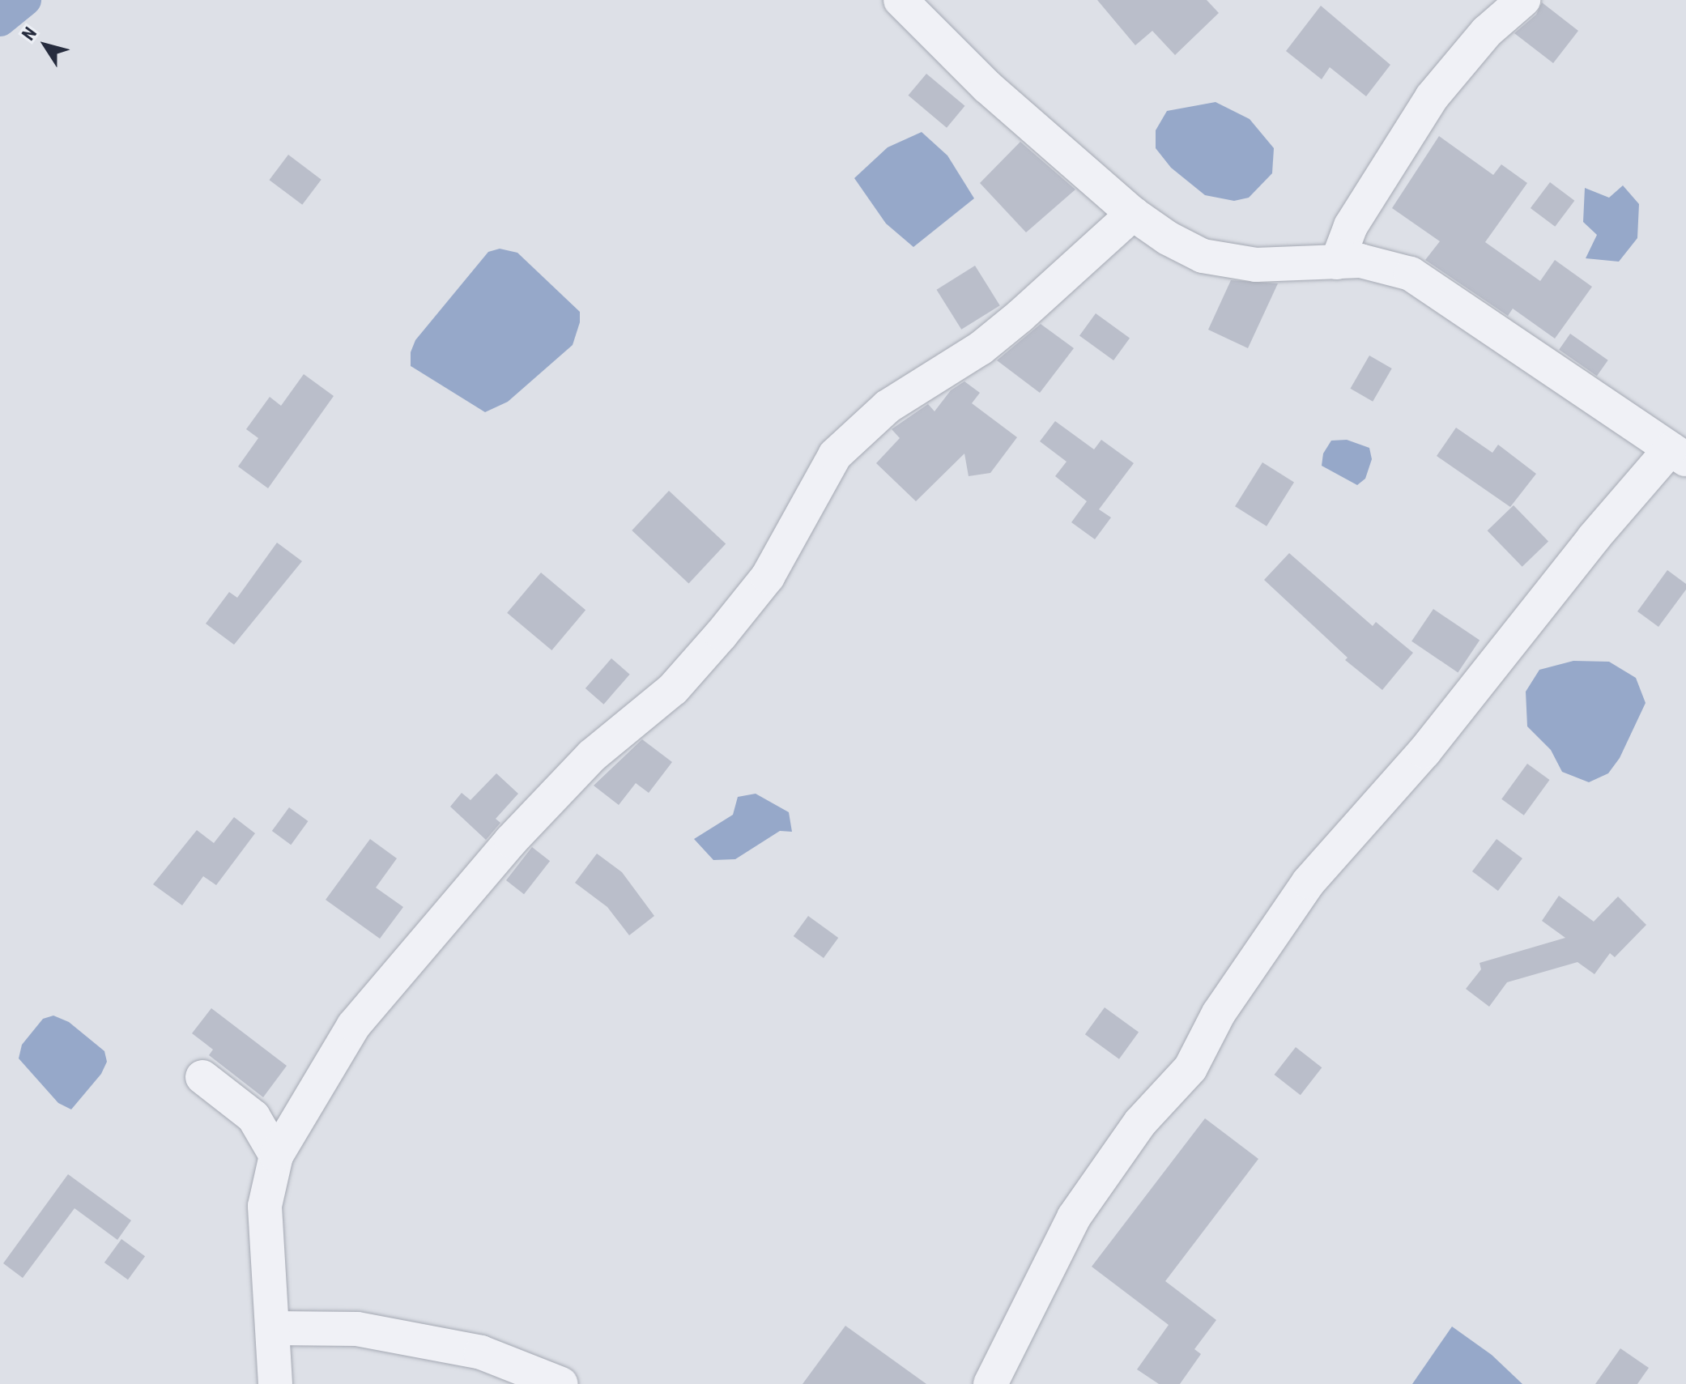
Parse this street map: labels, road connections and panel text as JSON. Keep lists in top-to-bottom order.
{
  "north": "top left"
}
